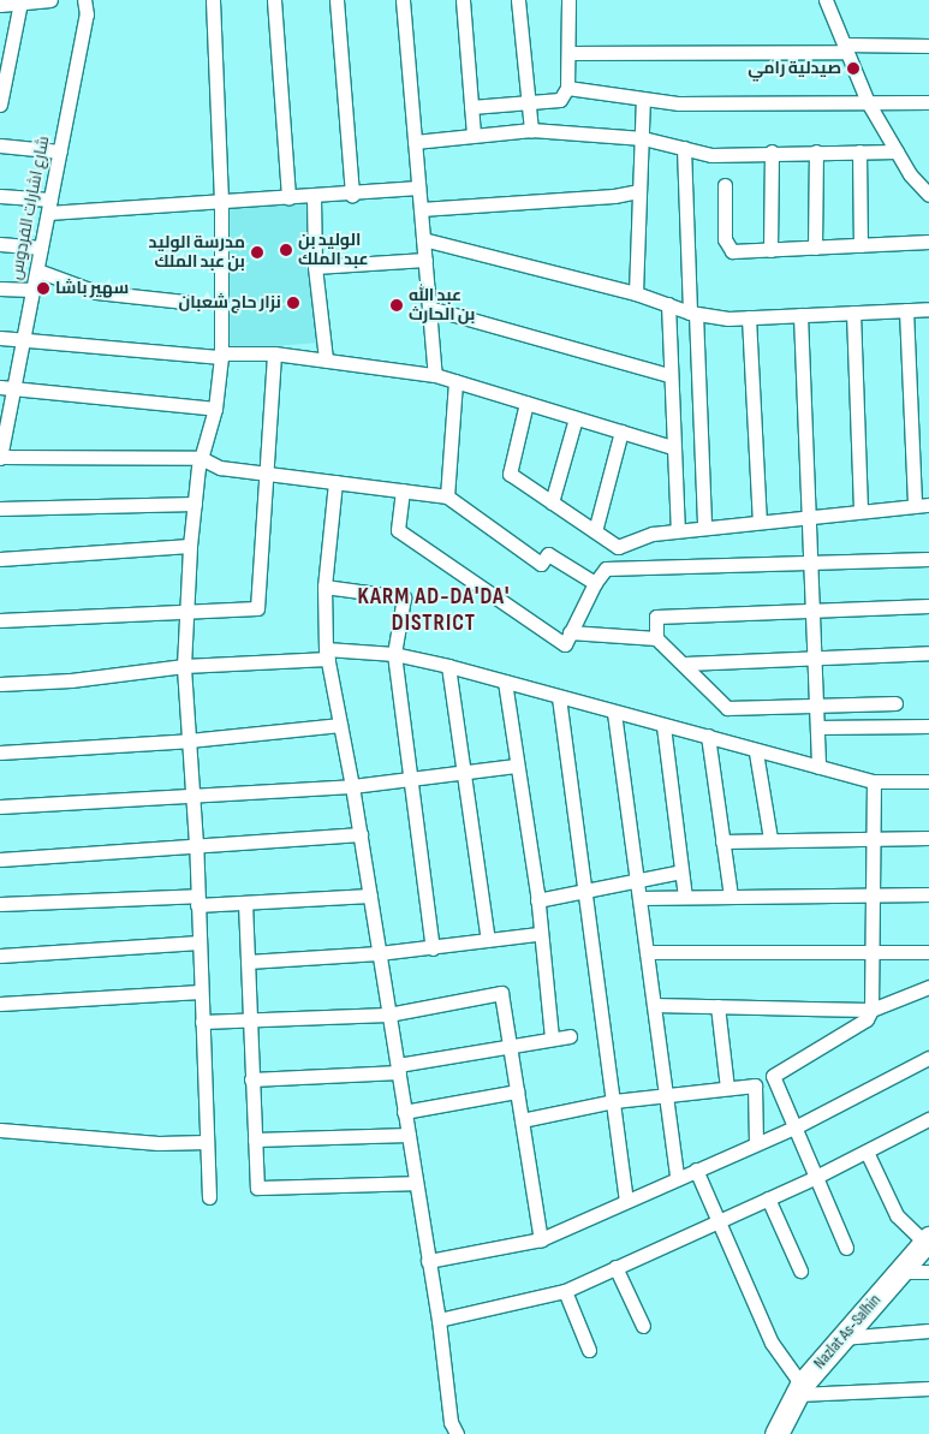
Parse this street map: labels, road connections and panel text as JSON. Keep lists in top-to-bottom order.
{
  "streets": {
    "main road": ["Nazlat As-Salhin"],
    "street": ["شارع اشارات الفردوس"]
  },
  "districts": ["KARM AD-DA'DA' DISTRICT"],
  "places": [
    "صيدلية رامي",
    "الوليد بن عبد الملك",
    "مدرسة الوليد بن عبد الملك",
    "سهير باشا",
    "نزار حاج شعبان",
    "عبد الله بن الحارث"
  ]
}
